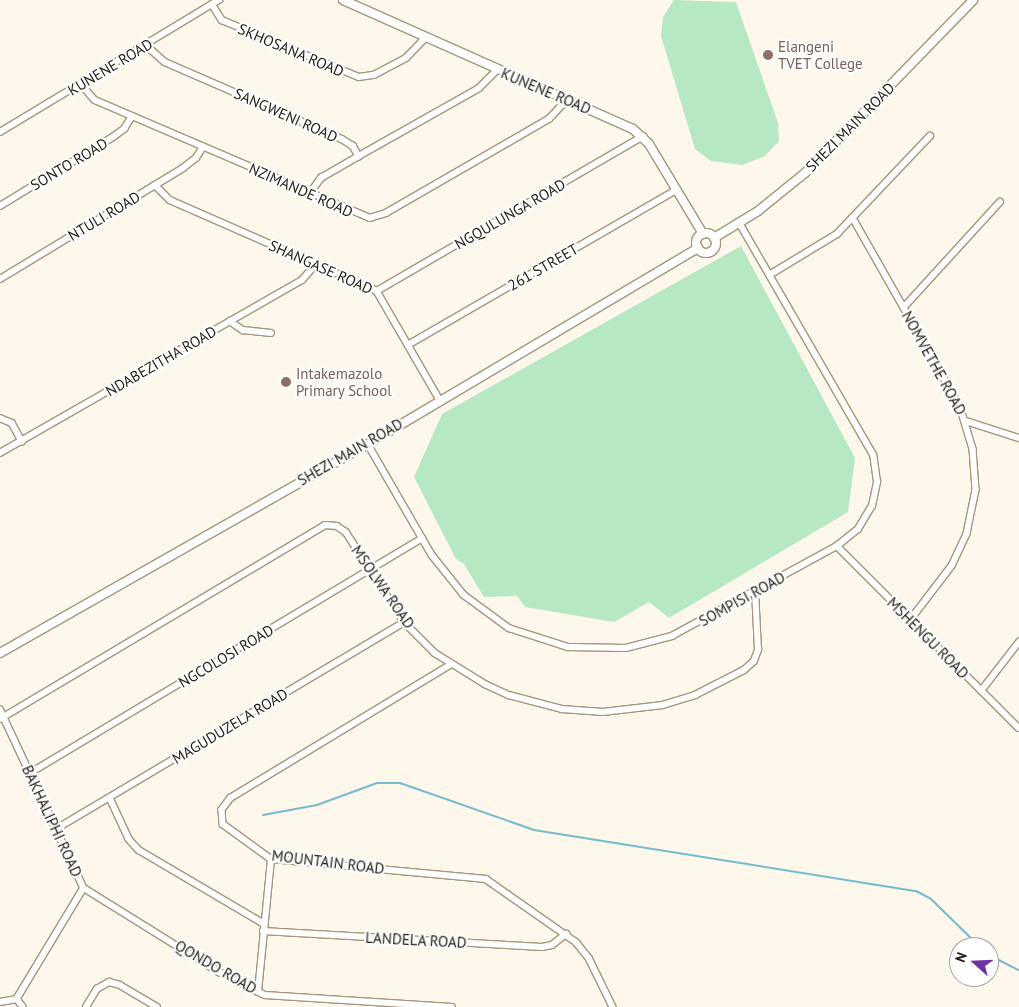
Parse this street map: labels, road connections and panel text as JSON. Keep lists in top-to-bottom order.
{
  "streets": {
    "street": [
      "SKHOSANA ROAD",
      "KUNENE ROAD",
      "SANGWENI ROAD",
      "SHEZI MAIN ROAD",
      "SONTO ROAD",
      "NZIMANDE ROAD",
      "NGQULUNGA ROAD",
      "NTULI ROAD",
      "SHANGASE ROAD",
      "261 STREET",
      "NDABEZITHA ROAD",
      "NOMVETHE ROAD",
      "MSOLWA ROAD",
      "SOMPISI ROAD",
      "MSHENGU ROAD",
      "NGCOLOSI ROAD",
      "MAGUDUZELA ROAD",
      "BAKHALIPHI ROAD",
      "MOUNTAIN ROAD",
      "LANDELA ROAD",
      "QONDO ROAD"
    ]
  },
  "crossings": [
    ["SKHOSANA ROAD", "KUNENE ROAD"],
    ["KUNENE ROAD", "SANGWENI ROAD"],
    ["KUNENE ROAD", "NZIMANDE ROAD"],
    ["KUNENE ROAD", "NGQULUNGA ROAD"],
    ["SHEZI MAIN ROAD", "SHANGASE ROAD"],
    ["SHEZI MAIN ROAD", "SOMPISI ROAD"],
    ["SONTO ROAD", "NZIMANDE ROAD"],
    ["NZIMANDE ROAD", "NTULI ROAD"],
    ["NGQULUNGA ROAD", "SHANGASE ROAD"],
    ["NTULI ROAD", "SHANGASE ROAD"],
    ["SHANGASE ROAD", "261 STREET"],
    ["SHANGASE ROAD", "NDABEZITHA ROAD"],
    ["NOMVETHE ROAD", "MSHENGU ROAD"],
    ["MSOLWA ROAD", "SOMPISI ROAD"],
    ["MSOLWA ROAD", "NGCOLOSI ROAD"],
    ["MSOLWA ROAD", "MAGUDUZELA ROAD"],
    ["MSOLWA ROAD", "BAKHALIPHI ROAD"],
    ["MSOLWA ROAD", "MOUNTAIN ROAD"],
    ["SOMPISI ROAD", "MSHENGU ROAD"],
    ["SOMPISI ROAD", "NGCOLOSI ROAD"],
    ["NGCOLOSI ROAD", "BAKHALIPHI ROAD"],
    ["MAGUDUZELA ROAD", "BAKHALIPHI ROAD"],
    ["BAKHALIPHI ROAD", "QONDO ROAD"],
    ["MOUNTAIN ROAD", "LANDELA ROAD"]
  ],
  "places": ["Elangeni TVET College", "Intakemazolo Primary School"],
  "north": "left"
}
